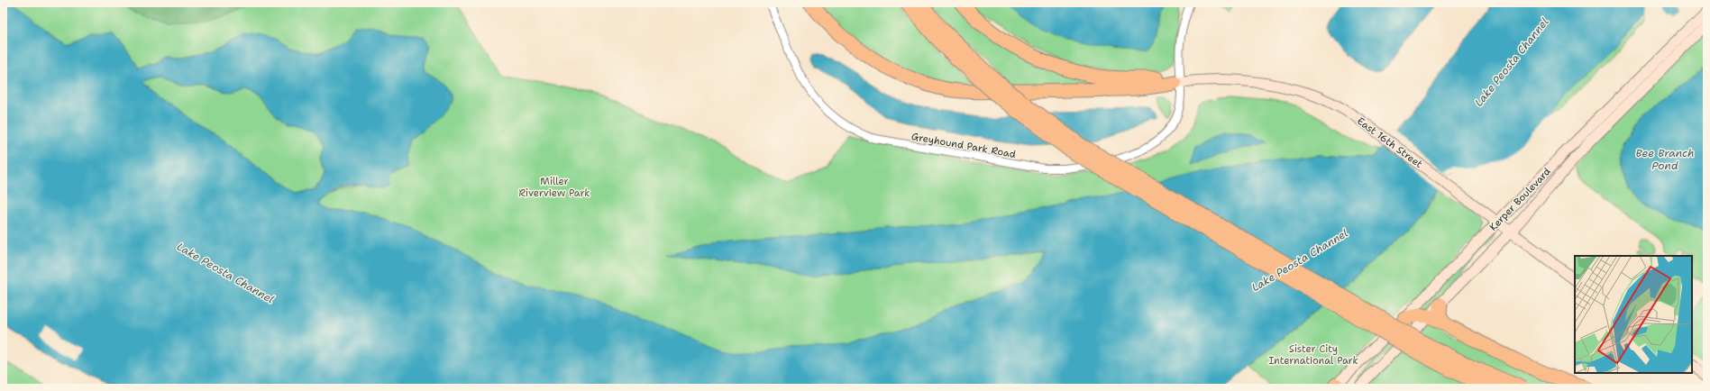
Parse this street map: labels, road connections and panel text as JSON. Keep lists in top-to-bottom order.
{
  "streets": {
    "main road": ["East 16th Street", "Kerper Boulevard"],
    "street": ["Greyhound Park Road"]
  },
  "crossings": [
    ["East 16th Street", "Greyhound Park Road"],
    ["East 16th Street", "Kerper Boulevard"]
  ],
  "water": ["Lake Peosta Channel", "Bee Branch Pond"],
  "parks": ["Miller Riverview Park", "Sister City International Park"]
}
